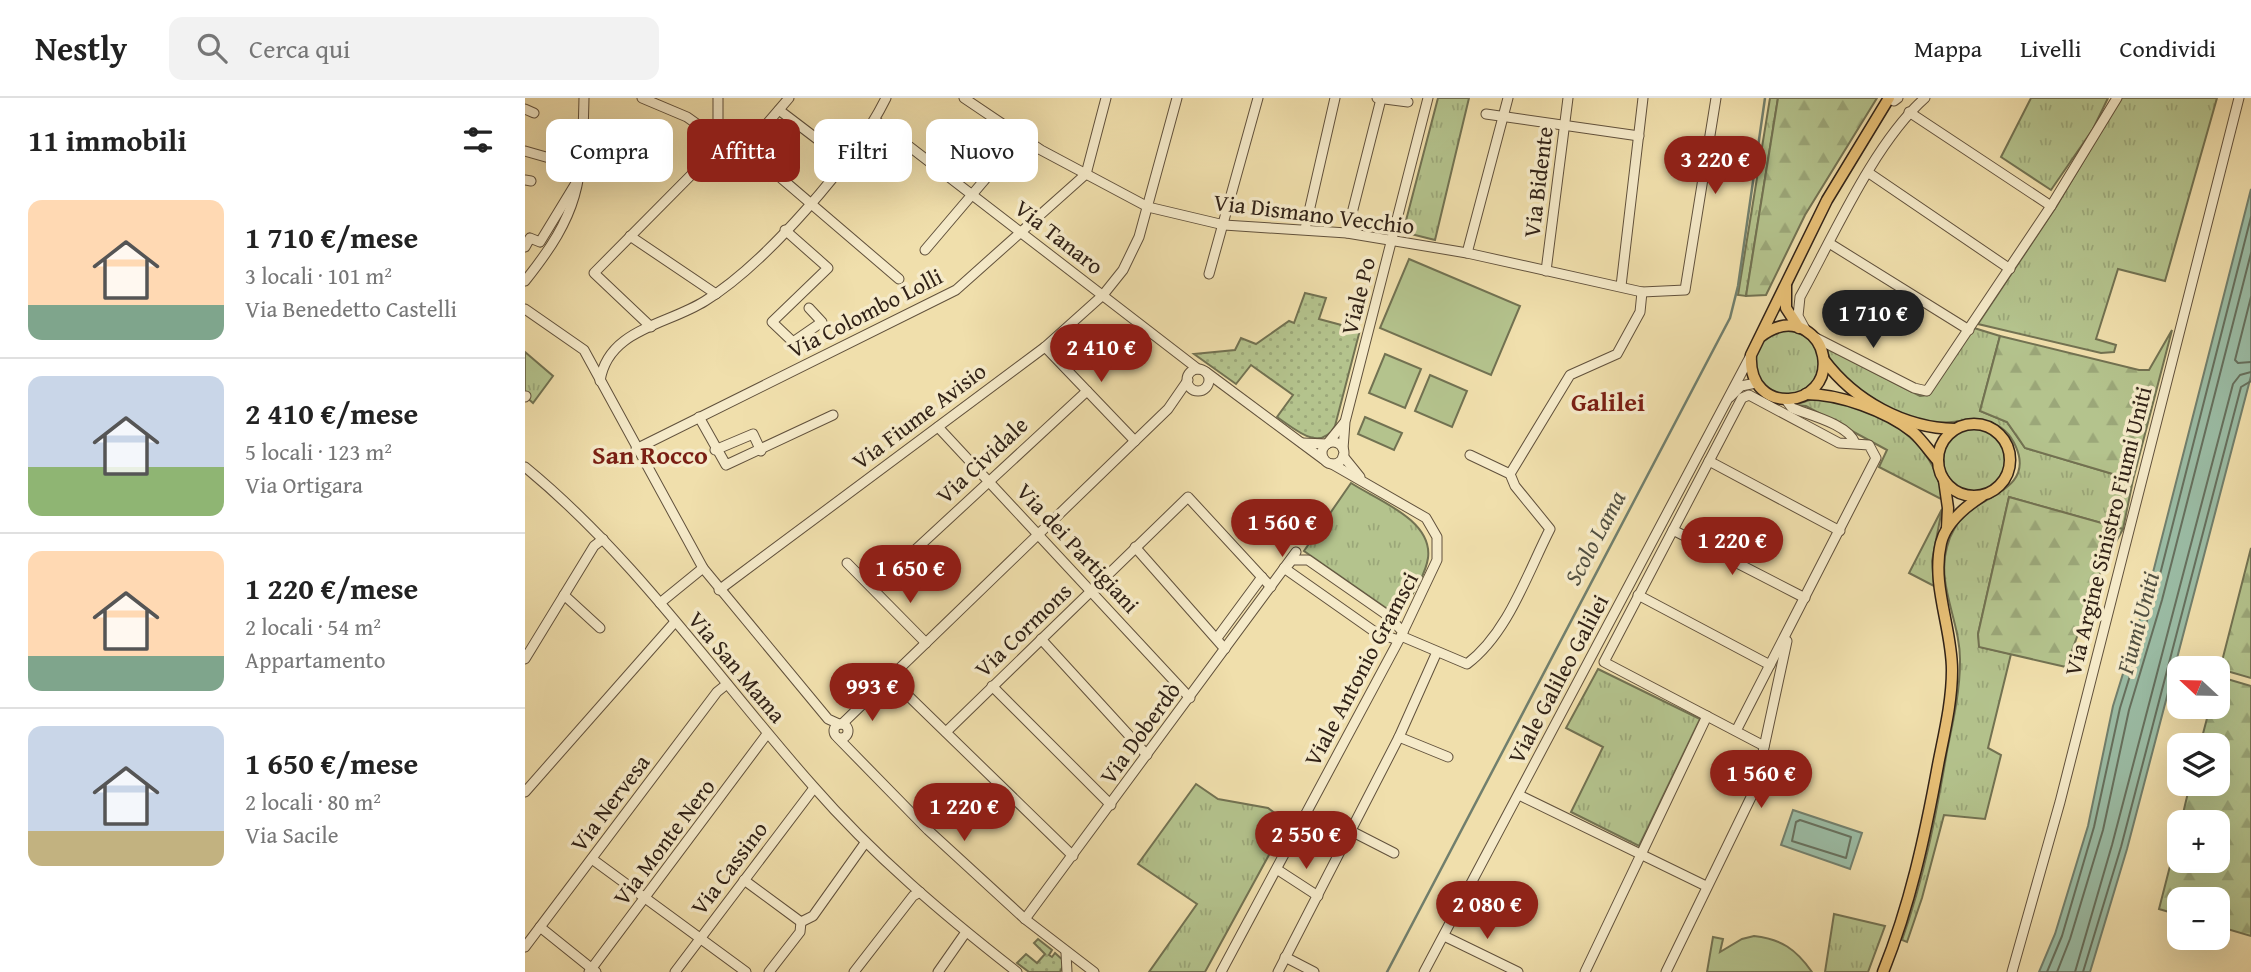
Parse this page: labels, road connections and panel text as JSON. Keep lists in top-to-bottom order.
{
  "streets": {
    "street": [
      "Via Bidente",
      "Via Dismano Vecchio",
      "Via Tanaro",
      "Viale Po",
      "Via Colombo Lolli",
      "Via Fiume Avisio",
      "Via Cividale",
      "Via Argine Sinistro Fiumi Uniti",
      "Via dei Partigiani",
      "Via Cormons",
      "Via San Mama",
      "Viale Antonio Gramsci",
      "Viale Galileo Galilei",
      "Via Doberdò",
      "Via Nervesa",
      "Via Monte Nero",
      "Via Cassino"
    ]
  },
  "crossings": [
    ["Via Bidente", "Via Dismano Vecchio"],
    ["Via Dismano Vecchio", "Viale Po"],
    ["Via Dismano Vecchio", "Via Colombo Lolli"],
    ["Via Dismano Vecchio", "Via Fiume Avisio"],
    ["Via Tanaro", "Via Colombo Lolli"],
    ["Via Tanaro", "Via Fiume Avisio"],
    ["Via Tanaro", "Viale Antonio Gramsci"],
    ["Viale Po", "Viale Antonio Gramsci"],
    ["Via Fiume Avisio", "Via dei Partigiani"],
    ["Via Cividale", "Via dei Partigiani"],
    ["Via dei Partigiani", "Via Cormons"],
    ["Via dei Partigiani", "Via Doberdò"],
    ["Via San Mama", "Via Nervesa"],
    ["Via San Mama", "Via Monte Nero"],
    ["Via San Mama", "Via Cassino"]
  ],
  "districts": ["Galilei", "San Rocco"],
  "water": ["Scolo Lama", "Fiumi Uniti"],
  "north": "left",
  "page": {
    "header": "Nestly",
    "search": "Cerca qui",
    "nav": ["Mappa", "Livelli", "Condividi"],
    "heading": "11 immobili",
    "chip": [
      "Compra",
      "Affitta",
      "Filtri",
      "Nuovo"
    ],
    "price": [
      "3 220 €",
      "1 710 €",
      "2 410 €",
      "1 560 €",
      "1 220 €",
      "1 650 €",
      "993 €",
      "1 560 €",
      "1 220 €",
      "2 550 €",
      "2 080 €"
    ],
    "list": [
      {
        "name": "1 710 €/mese",
        "note": "3 locali · 101 m² · Via Benedetto Castelli"
      },
      {
        "name": "2 410 €/mese",
        "note": "5 locali · 123 m² · Via Ortigara"
      },
      {
        "name": "1 220 €/mese",
        "note": "2 locali · 54 m² · Appartamento"
      },
      {
        "name": "1 650 €/mese",
        "note": "2 locali · 80 m² · Via Sacile"
      }
    ],
    "map_buttons": ["+", "−"]
  }
}
